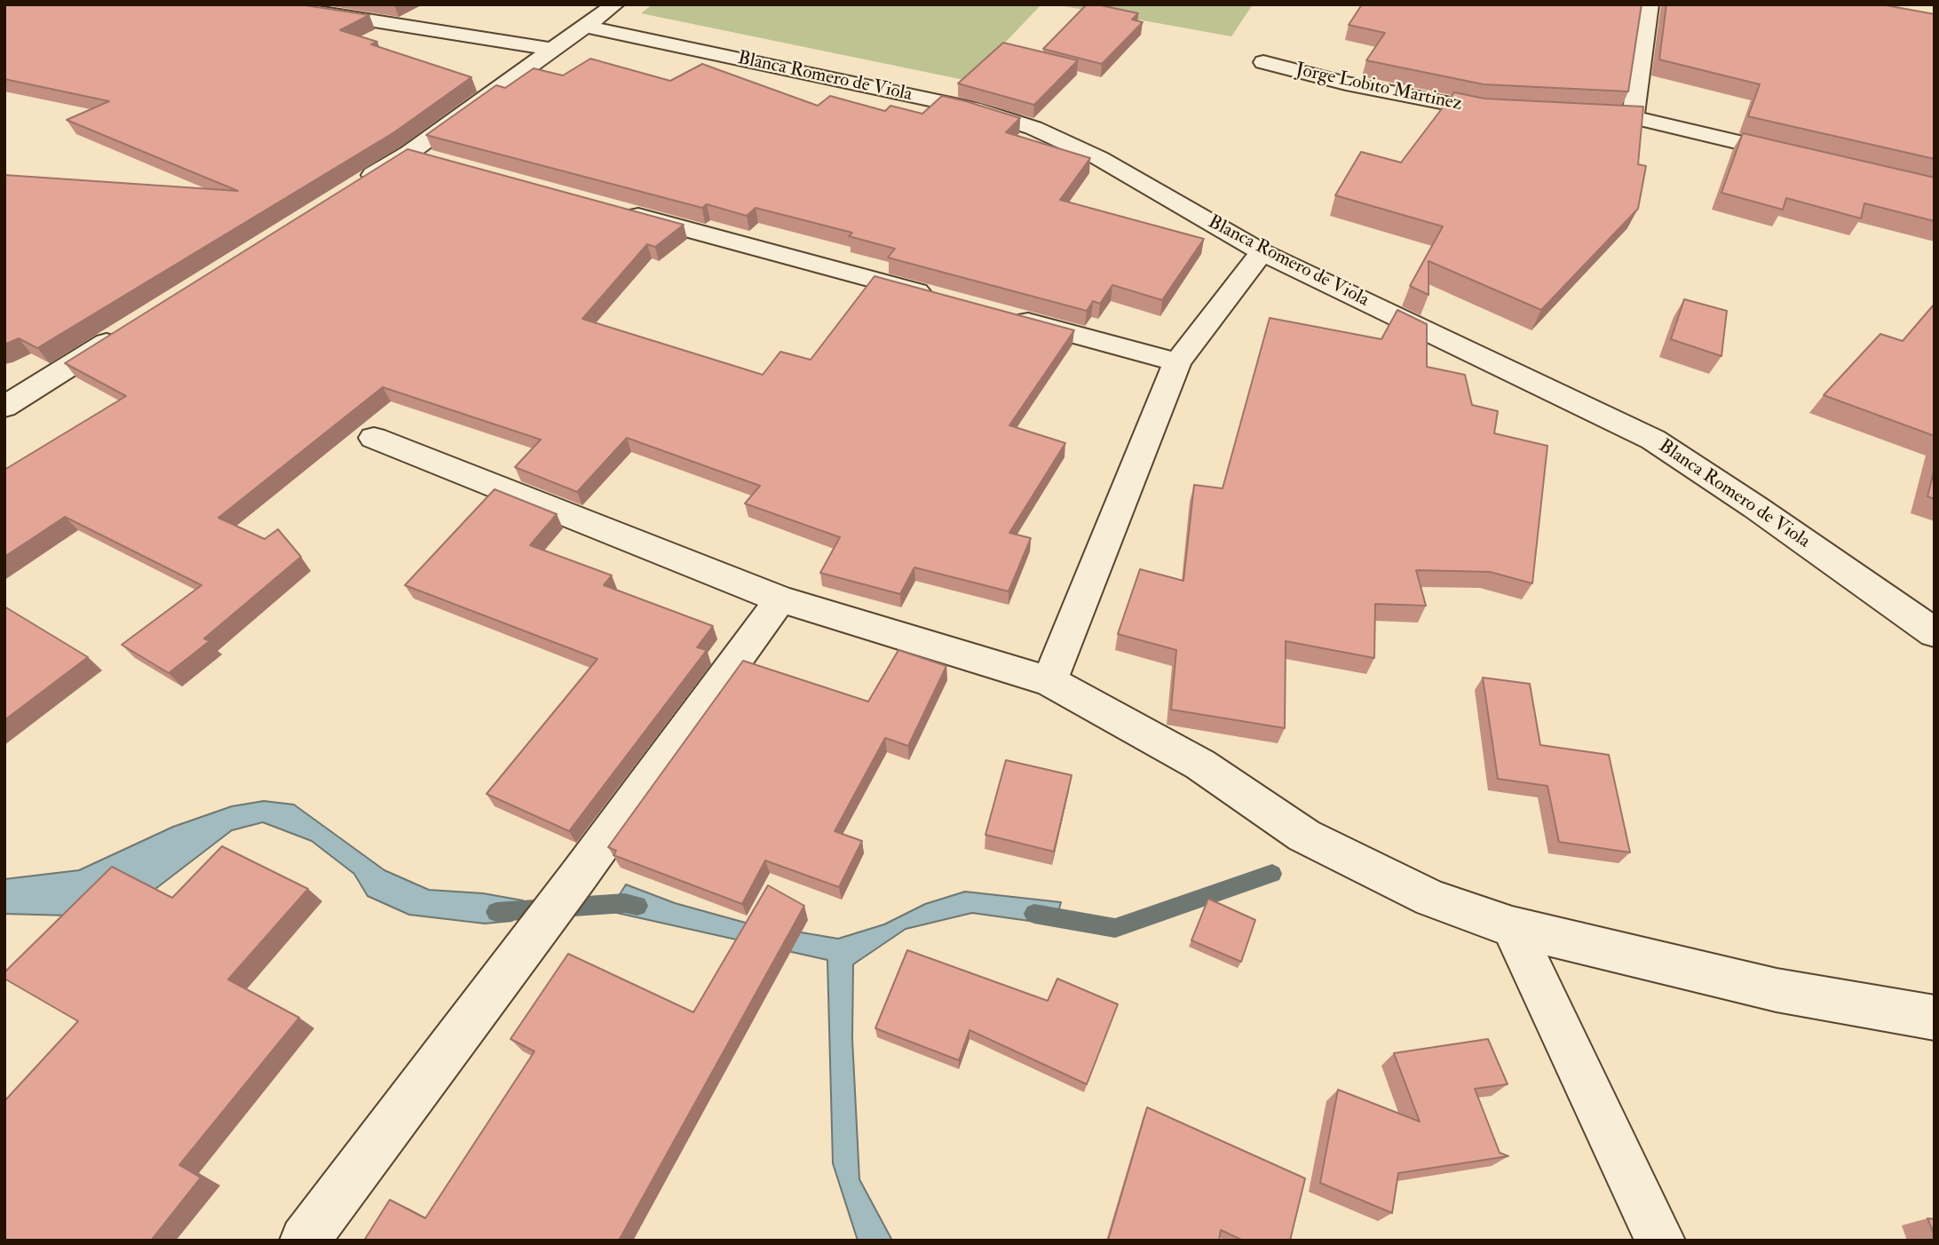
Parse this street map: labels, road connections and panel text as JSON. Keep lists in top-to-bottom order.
{
  "streets": {
    "street": ["Blanca Romero de Viola", "Jorge Lobito Martinez"]
  }
}
